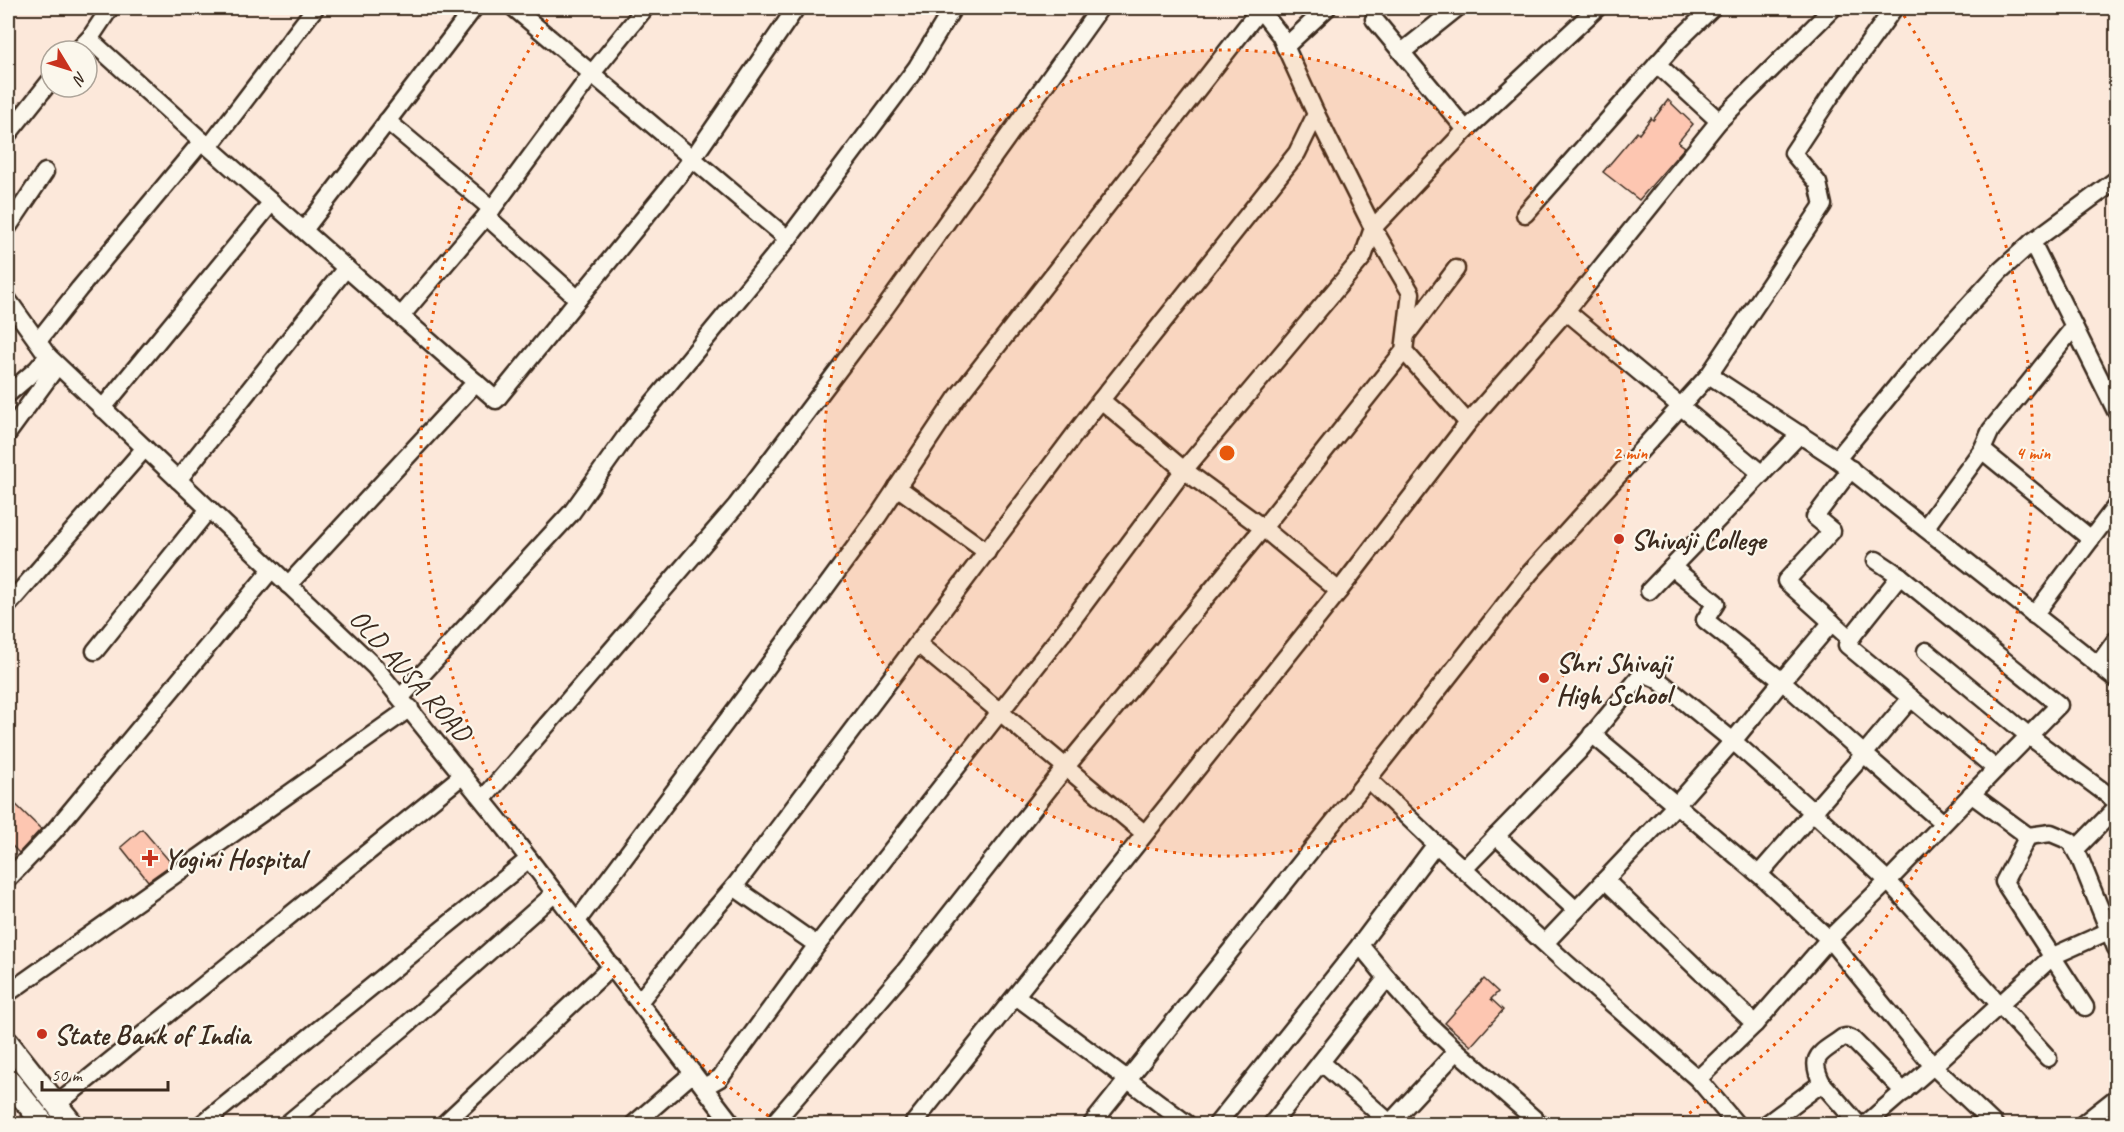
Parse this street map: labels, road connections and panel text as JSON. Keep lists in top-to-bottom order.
{
  "streets": {
    "street": ["OLD AUSA ROAD"]
  },
  "places": {
    "other": ["Shivaji College", "Shri Shivaji High School", "State Bank of India"],
    "health": ["Yogini Hospital"]
  },
  "scale_bar": "50 m",
  "north": "bottom right",
  "rings": ["2 min", "4 min"]
}
